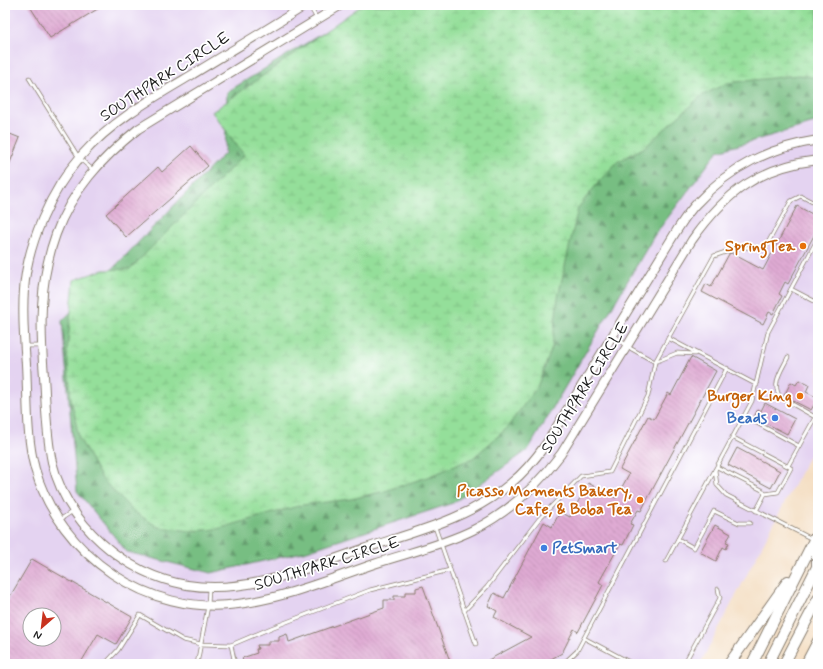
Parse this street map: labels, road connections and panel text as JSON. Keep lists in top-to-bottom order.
{
  "streets": {
    "street": ["SOUTHPARK CIRCLE"]
  },
  "places": [
    "SpringTea",
    "Burger King",
    "Beads",
    "Picasso Moments Bakery, Cafe, & Boba Tea",
    "PetSmart"
  ],
  "north": "bottom left"
}
